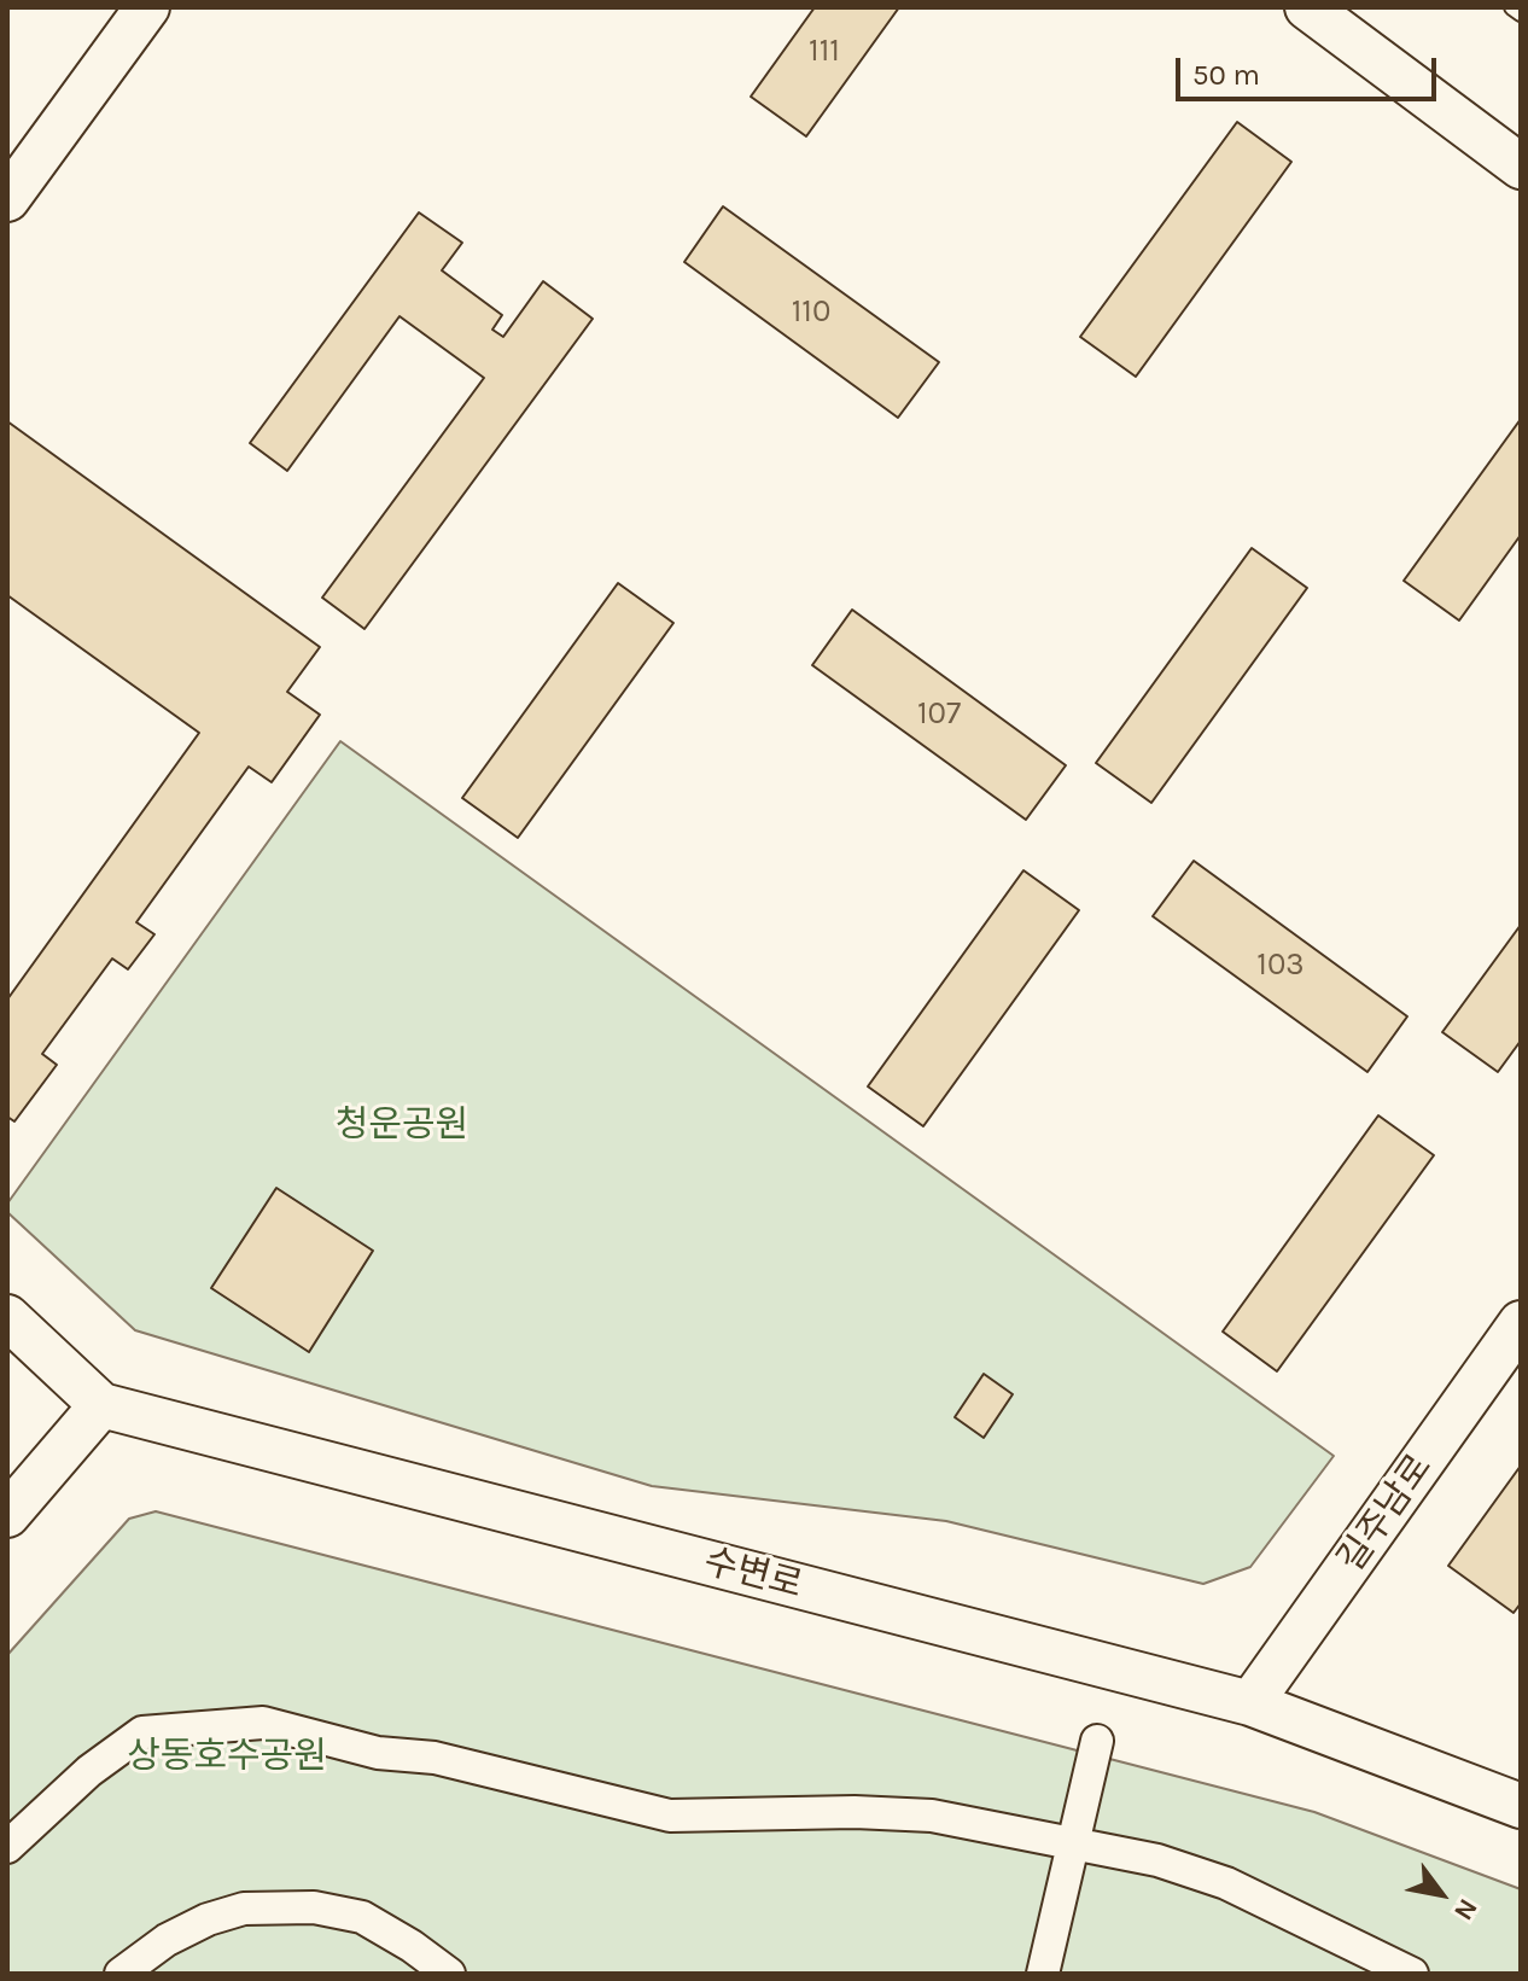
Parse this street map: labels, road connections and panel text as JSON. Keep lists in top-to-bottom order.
{
  "streets": {
    "main road": ["길주남로", "수변로"]
  },
  "crossings": [
    ["길주남로", "수변로"]
  ],
  "parks": ["청운공원", "상동호수공원"],
  "house_numbers": [
    "111",
    "110",
    "107",
    "103"
  ],
  "scale_bar": "50 m",
  "north": "bottom right"
}
